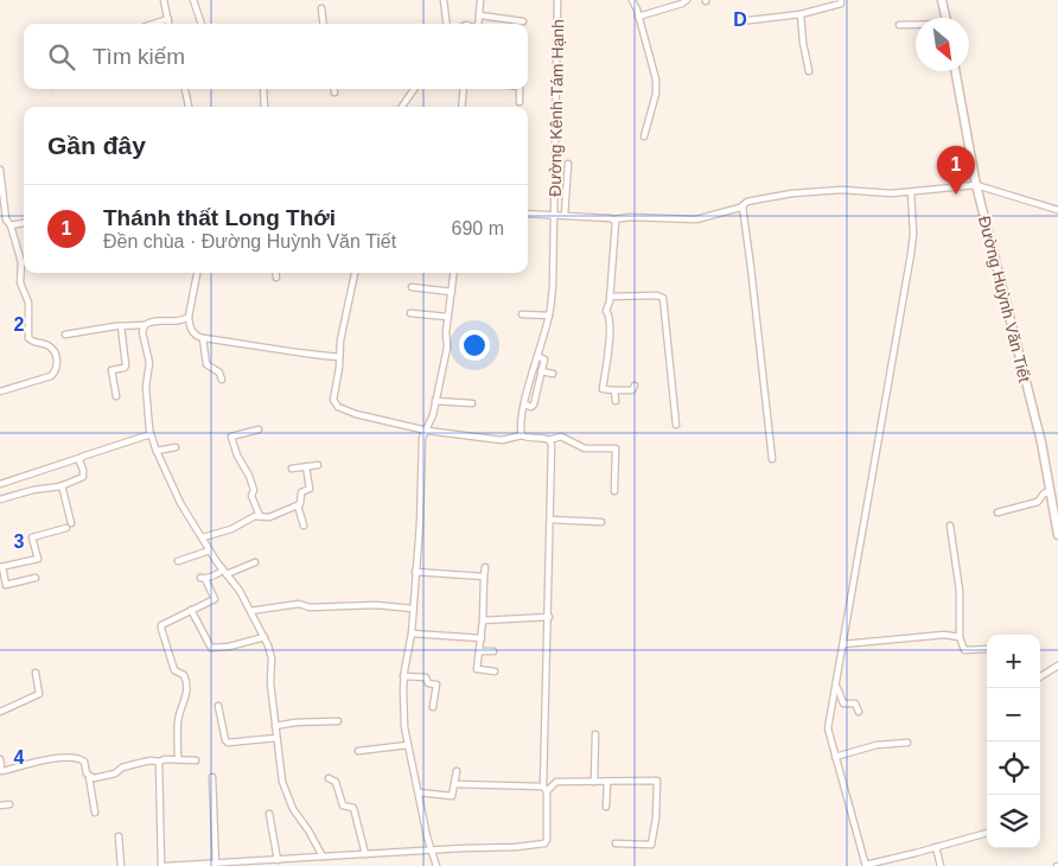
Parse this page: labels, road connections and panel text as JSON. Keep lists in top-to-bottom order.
{
  "streets": {
    "street": ["Đường Kênh Tám Hạnh", "Đường Huỳnh Văn Tiết"]
  },
  "north": "bottom right",
  "page": {
    "search": "Tìm kiếm",
    "heading": "Gần đây",
    "pins": "1",
    "list": [
      {
        "mark": "1",
        "name": "Thánh thất Long Thới",
        "note": "Đền chùa · Đường Huỳnh Văn Tiết",
        "value": "690 m"
      }
    ],
    "map_buttons": ["+", "−"]
  },
  "grid": {
    "columns": ["D"],
    "rows": ["2", "3", "4"]
  }
}
